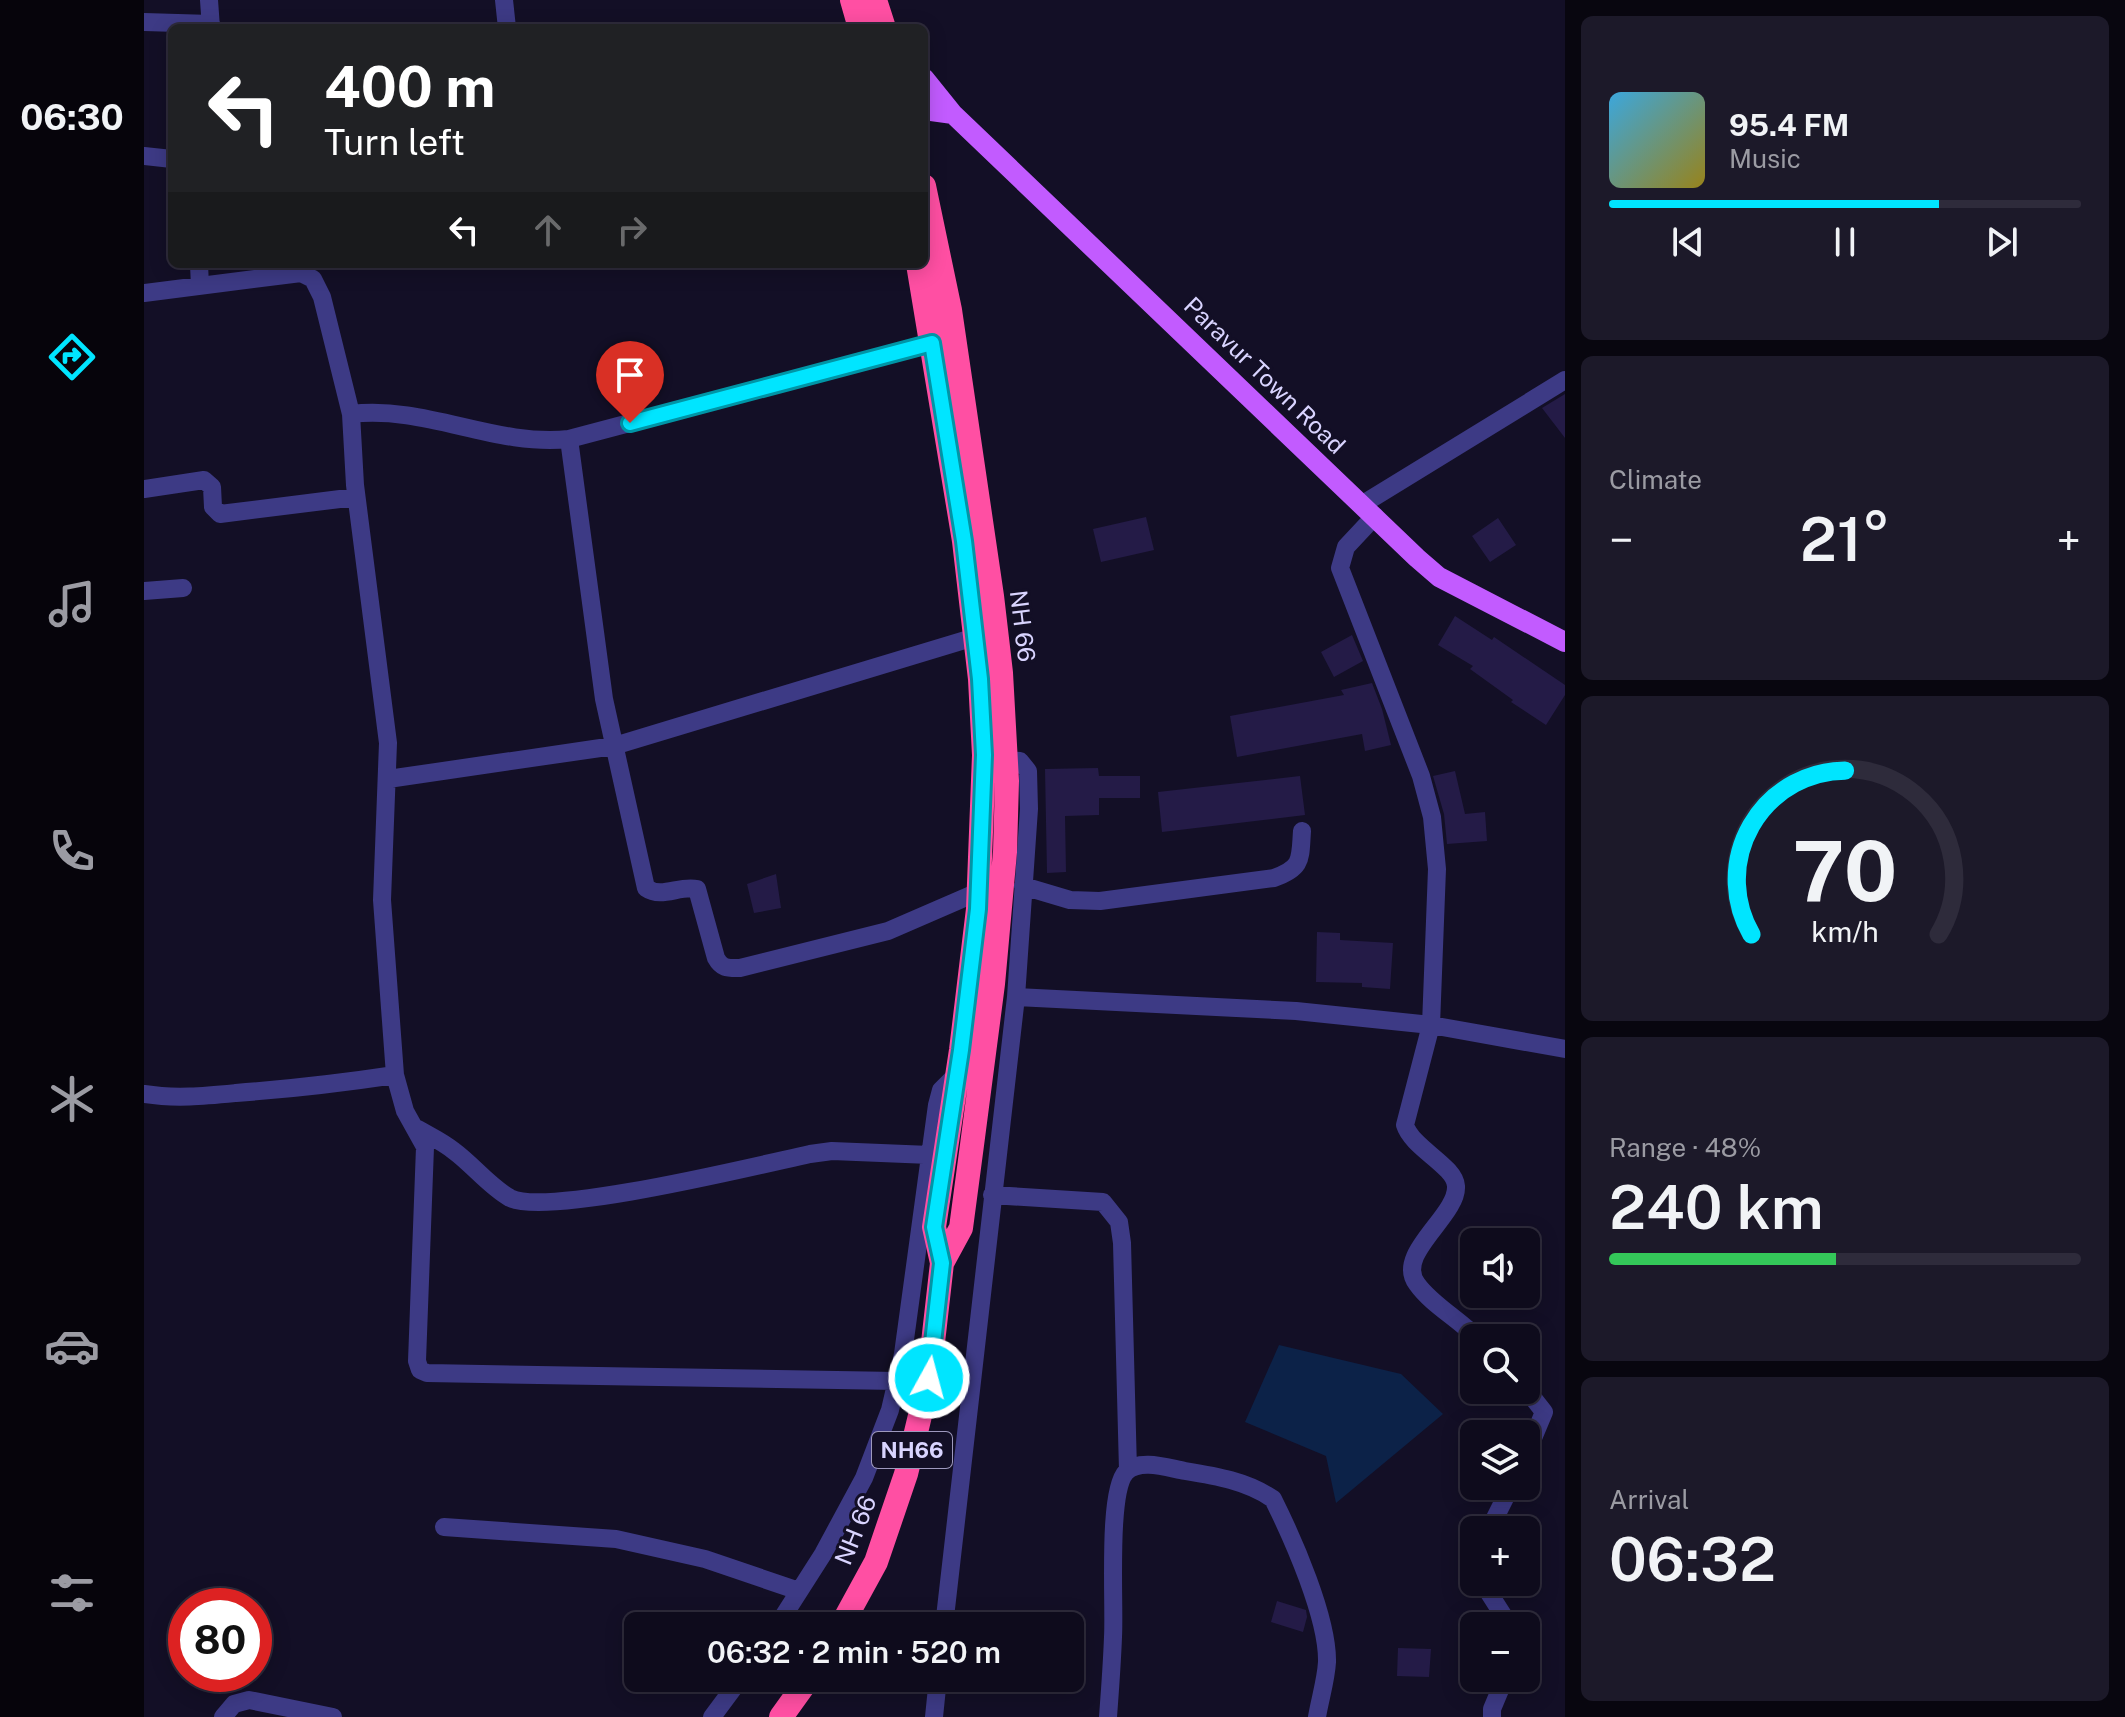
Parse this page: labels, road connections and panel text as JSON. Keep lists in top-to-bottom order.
{
  "streets": {
    "highway": ["NH 66", "NH66"],
    "main road": ["Paravur Town Road"]
  },
  "page": {
    "tabs": "06:30",
    "turn": ["400 m", "Turn left"],
    "song": ["95.4 FM", "Music"],
    "tile": [
      "Climate",
      ["Range · 48%", "240 km"],
      ["Arrival", "06:32"]
    ],
    "heat": ["−", "21°", "+"],
    "map_buttons": ["+", "−"],
    "limit": "80",
    "trip": "06:32 · 2 min · 520 m",
    "gauge": ["70", "km/h"]
  }
}
